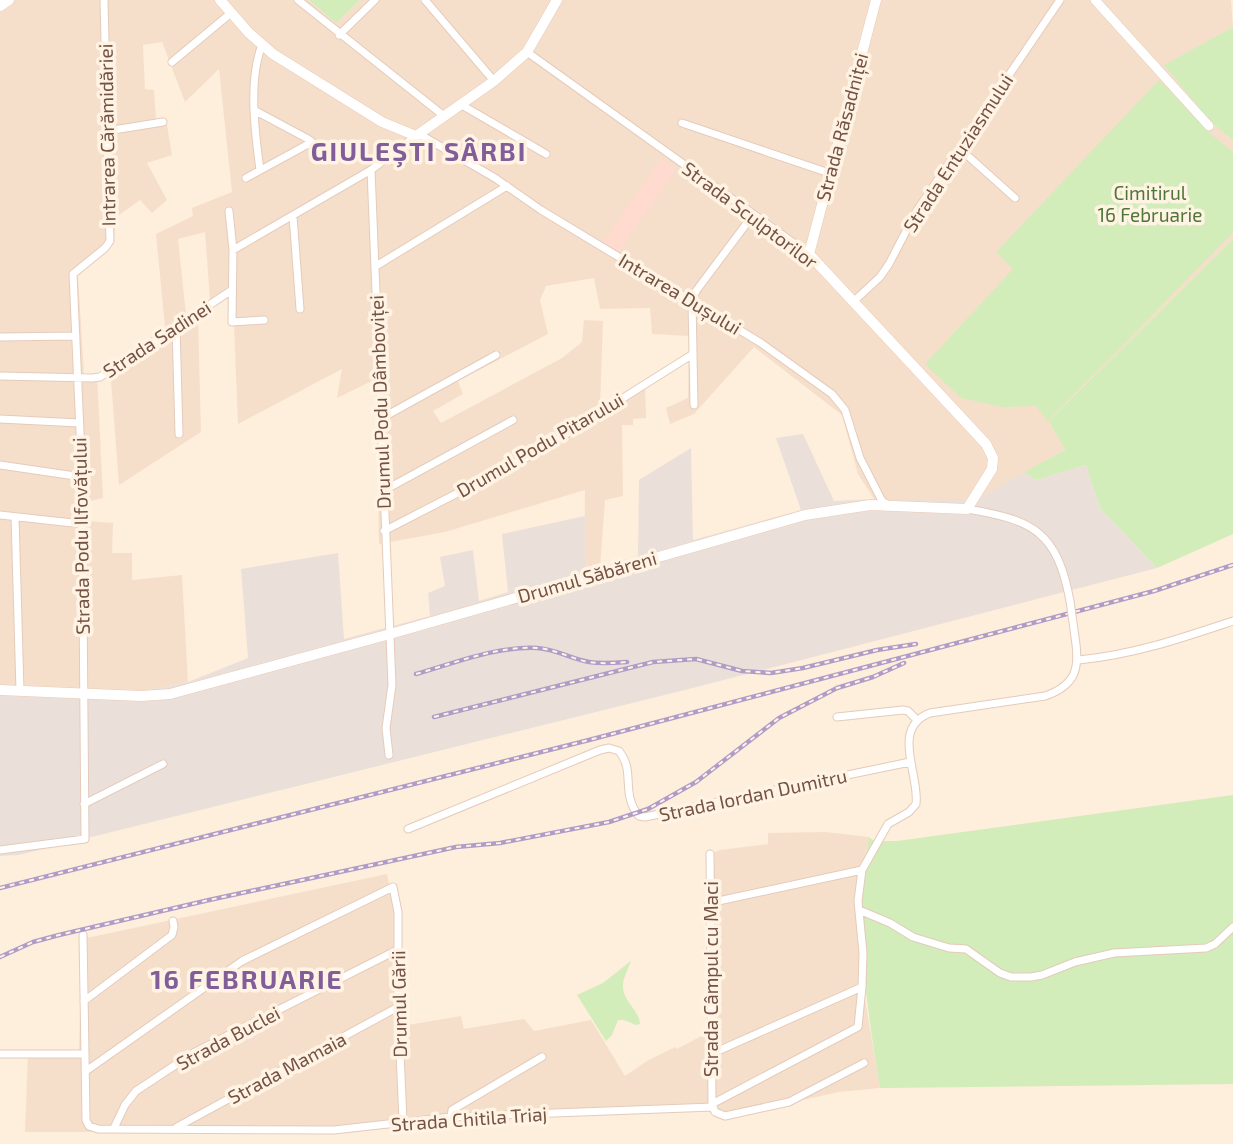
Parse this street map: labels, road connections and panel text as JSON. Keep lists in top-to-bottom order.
{
  "streets": {
    "main road": ["Strada Răsadniței", "Strada Sculptorilor", "Drumul Săbăreni"],
    "street": [
      "Intrarea Cărămidăriei",
      "Strada Entuziasmului",
      "Intrarea Dușului",
      "Strada Sadinei",
      "Drumul Podu Dâmboviței",
      "Drumul Podu Pitarului",
      "Strada Podu Ilfovățului",
      "Strada Iordan Dumitru",
      "Strada Câmpul cu Maci",
      "Drumul Gării",
      "Strada Buclei",
      "Strada Mamaia",
      "Strada Chitila Triaj"
    ]
  },
  "crossings": [
    ["Strada Răsadniței", "Strada Sculptorilor"],
    ["Intrarea Cărămidăriei", "Strada Sadinei"],
    ["Intrarea Cărămidăriei", "Strada Podu Ilfovățului"],
    ["Strada Entuziasmului", "Strada Sculptorilor"],
    ["Strada Sculptorilor", "Drumul Săbăreni"],
    ["Intrarea Dușului", "Drumul Săbăreni"],
    ["Strada Sadinei", "Strada Podu Ilfovățului"],
    ["Drumul Podu Dâmboviței", "Drumul Podu Pitarului"],
    ["Drumul Podu Dâmboviței", "Drumul Săbăreni"],
    ["Strada Podu Ilfovățului", "Drumul Săbăreni"],
    ["Strada Câmpul cu Maci", "Strada Chitila Triaj"],
    ["Drumul Gării", "Strada Buclei"],
    ["Drumul Gării", "Strada Mamaia"],
    ["Drumul Gării", "Strada Chitila Triaj"],
    ["Strada Buclei", "Strada Chitila Triaj"],
    ["Strada Mamaia", "Strada Chitila Triaj"]
  ],
  "districts": ["GIULEŞTI SÂRBI", "16 FEBRUARIE"],
  "parks": ["Cimitirul 16 Februarie"]
}
